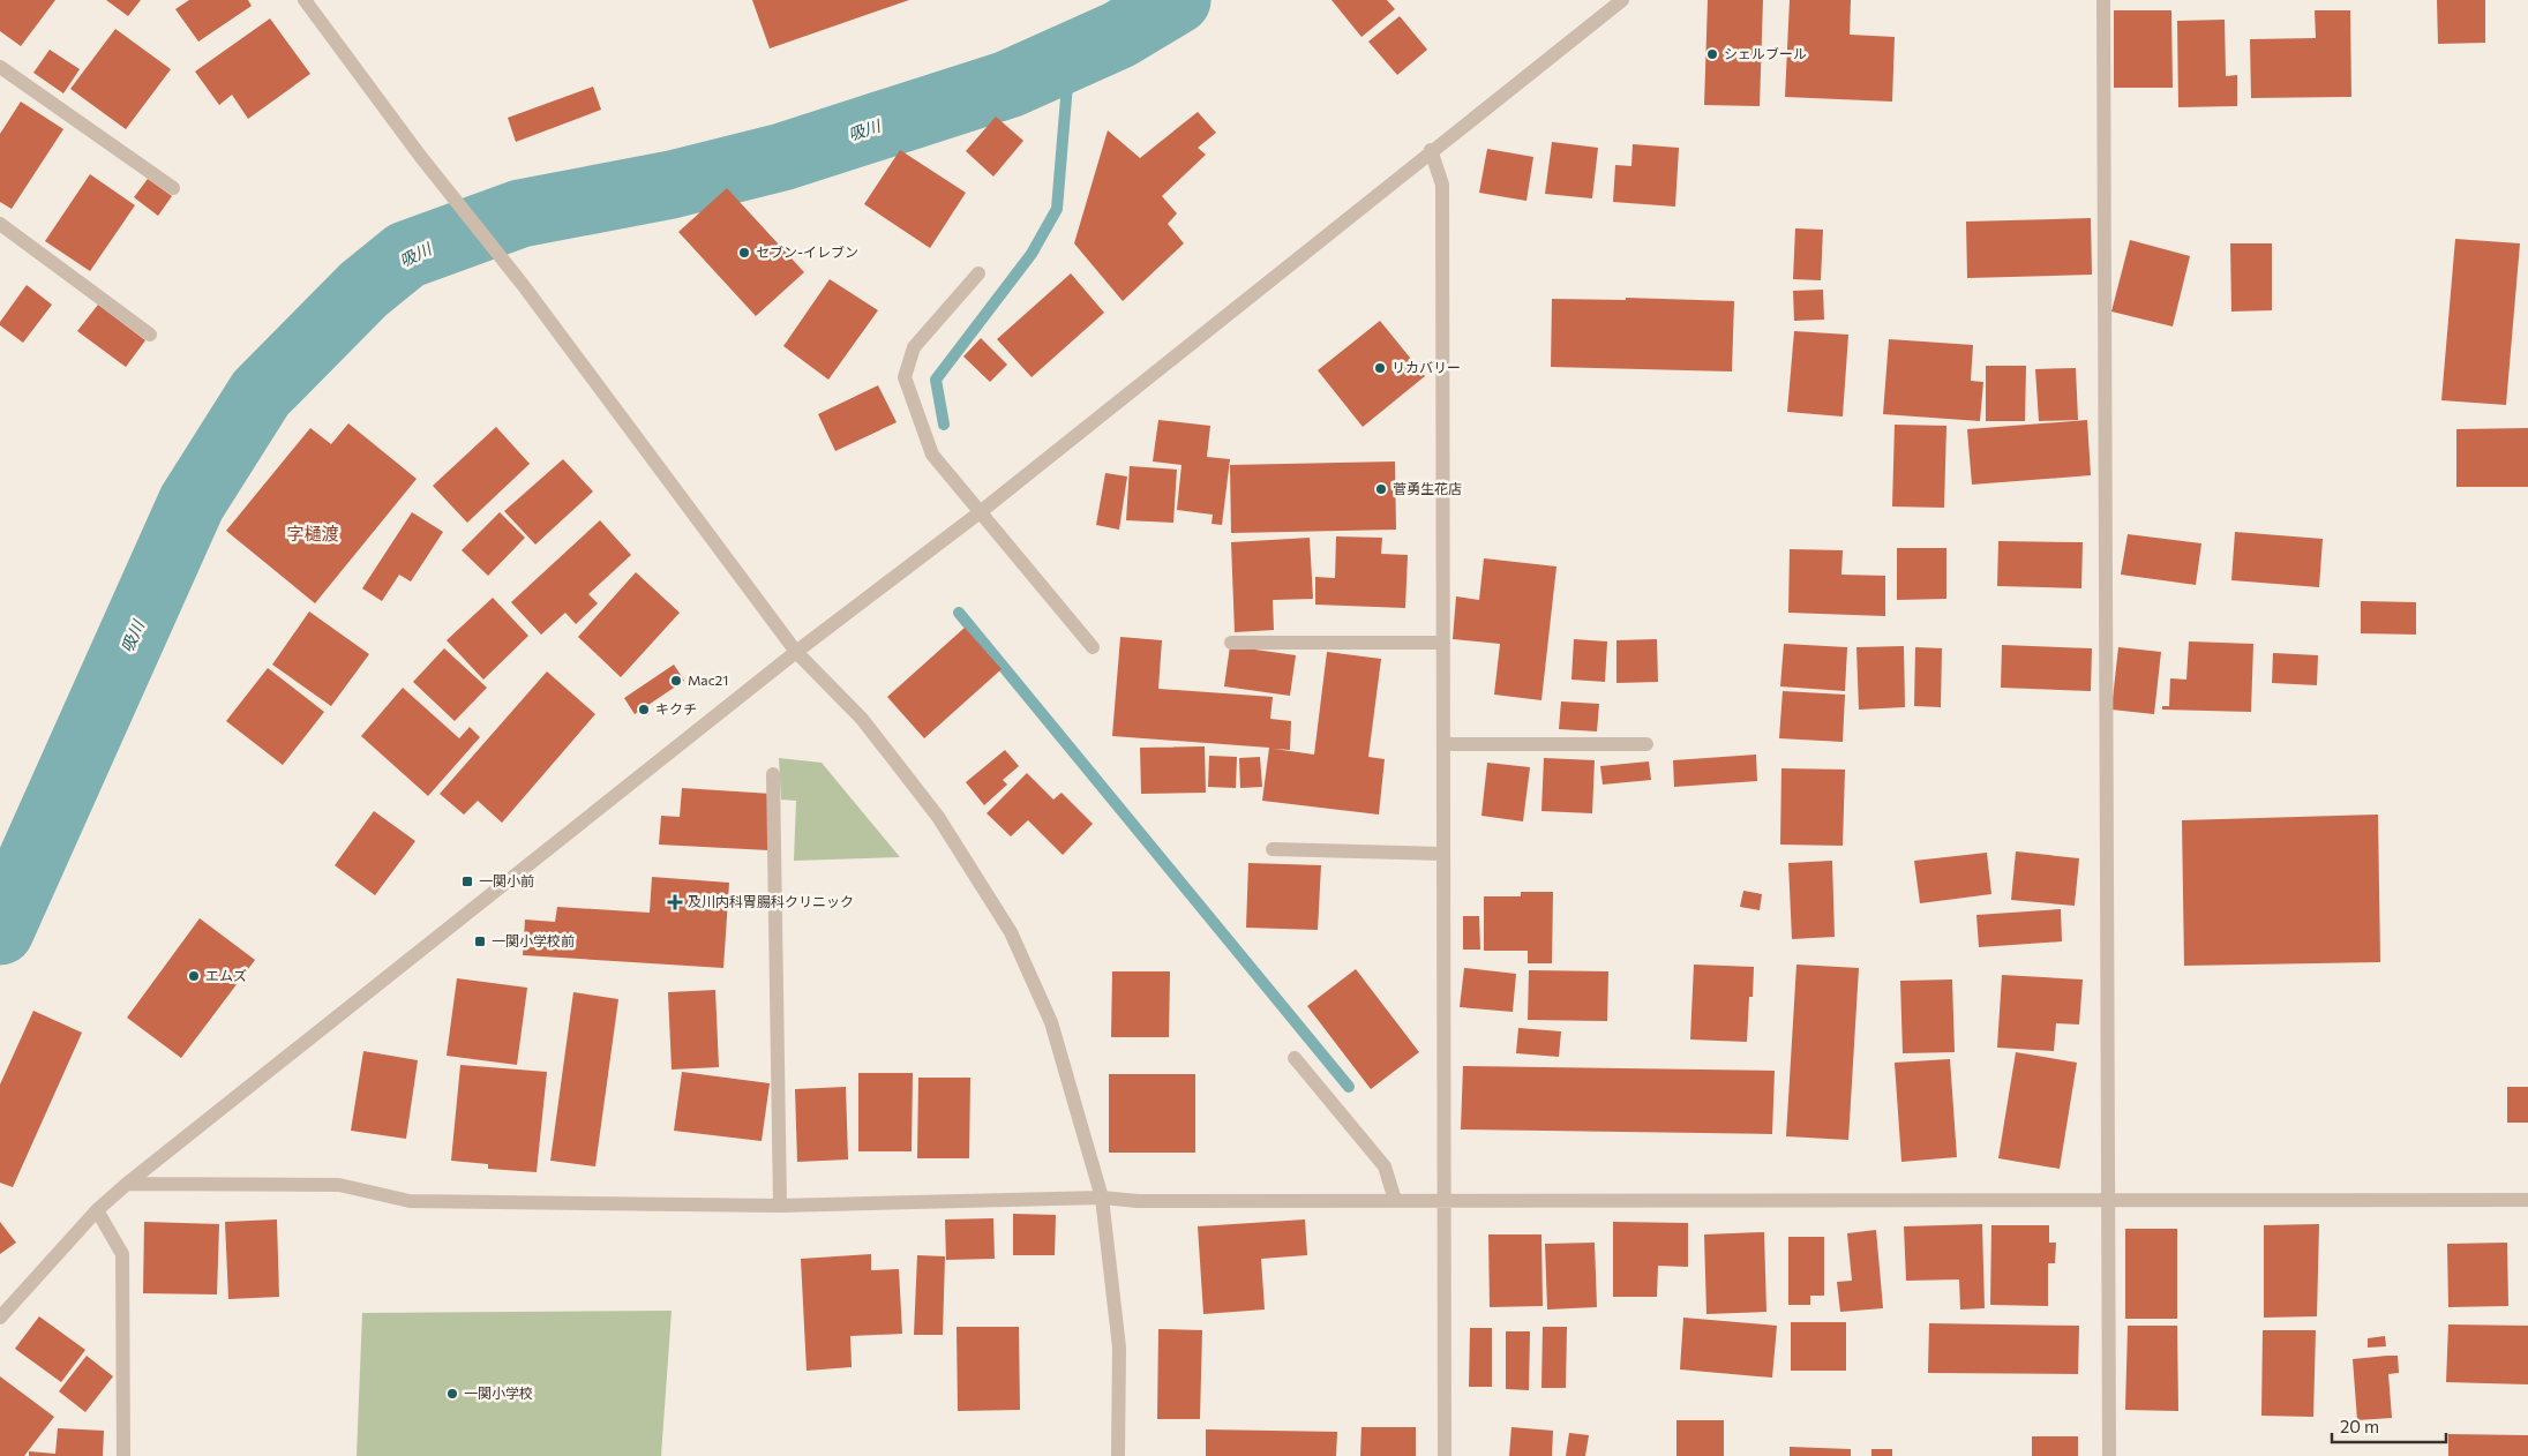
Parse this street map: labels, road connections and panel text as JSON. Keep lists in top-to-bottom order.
{
  "districts": ["字樋渡"],
  "water": ["吸川"],
  "places": {
    "other": [
      "シェルブール",
      "セブン-イレブン",
      "リカバリー",
      "菅勇生花店",
      "Mac21",
      "キクチ",
      "エムズ",
      "一関小学校"
    ],
    "transit": ["一関小前", "一関小学校前"],
    "health": ["及川内科胃腸科クリニック"]
  },
  "scale_bar": "20 m"
}
